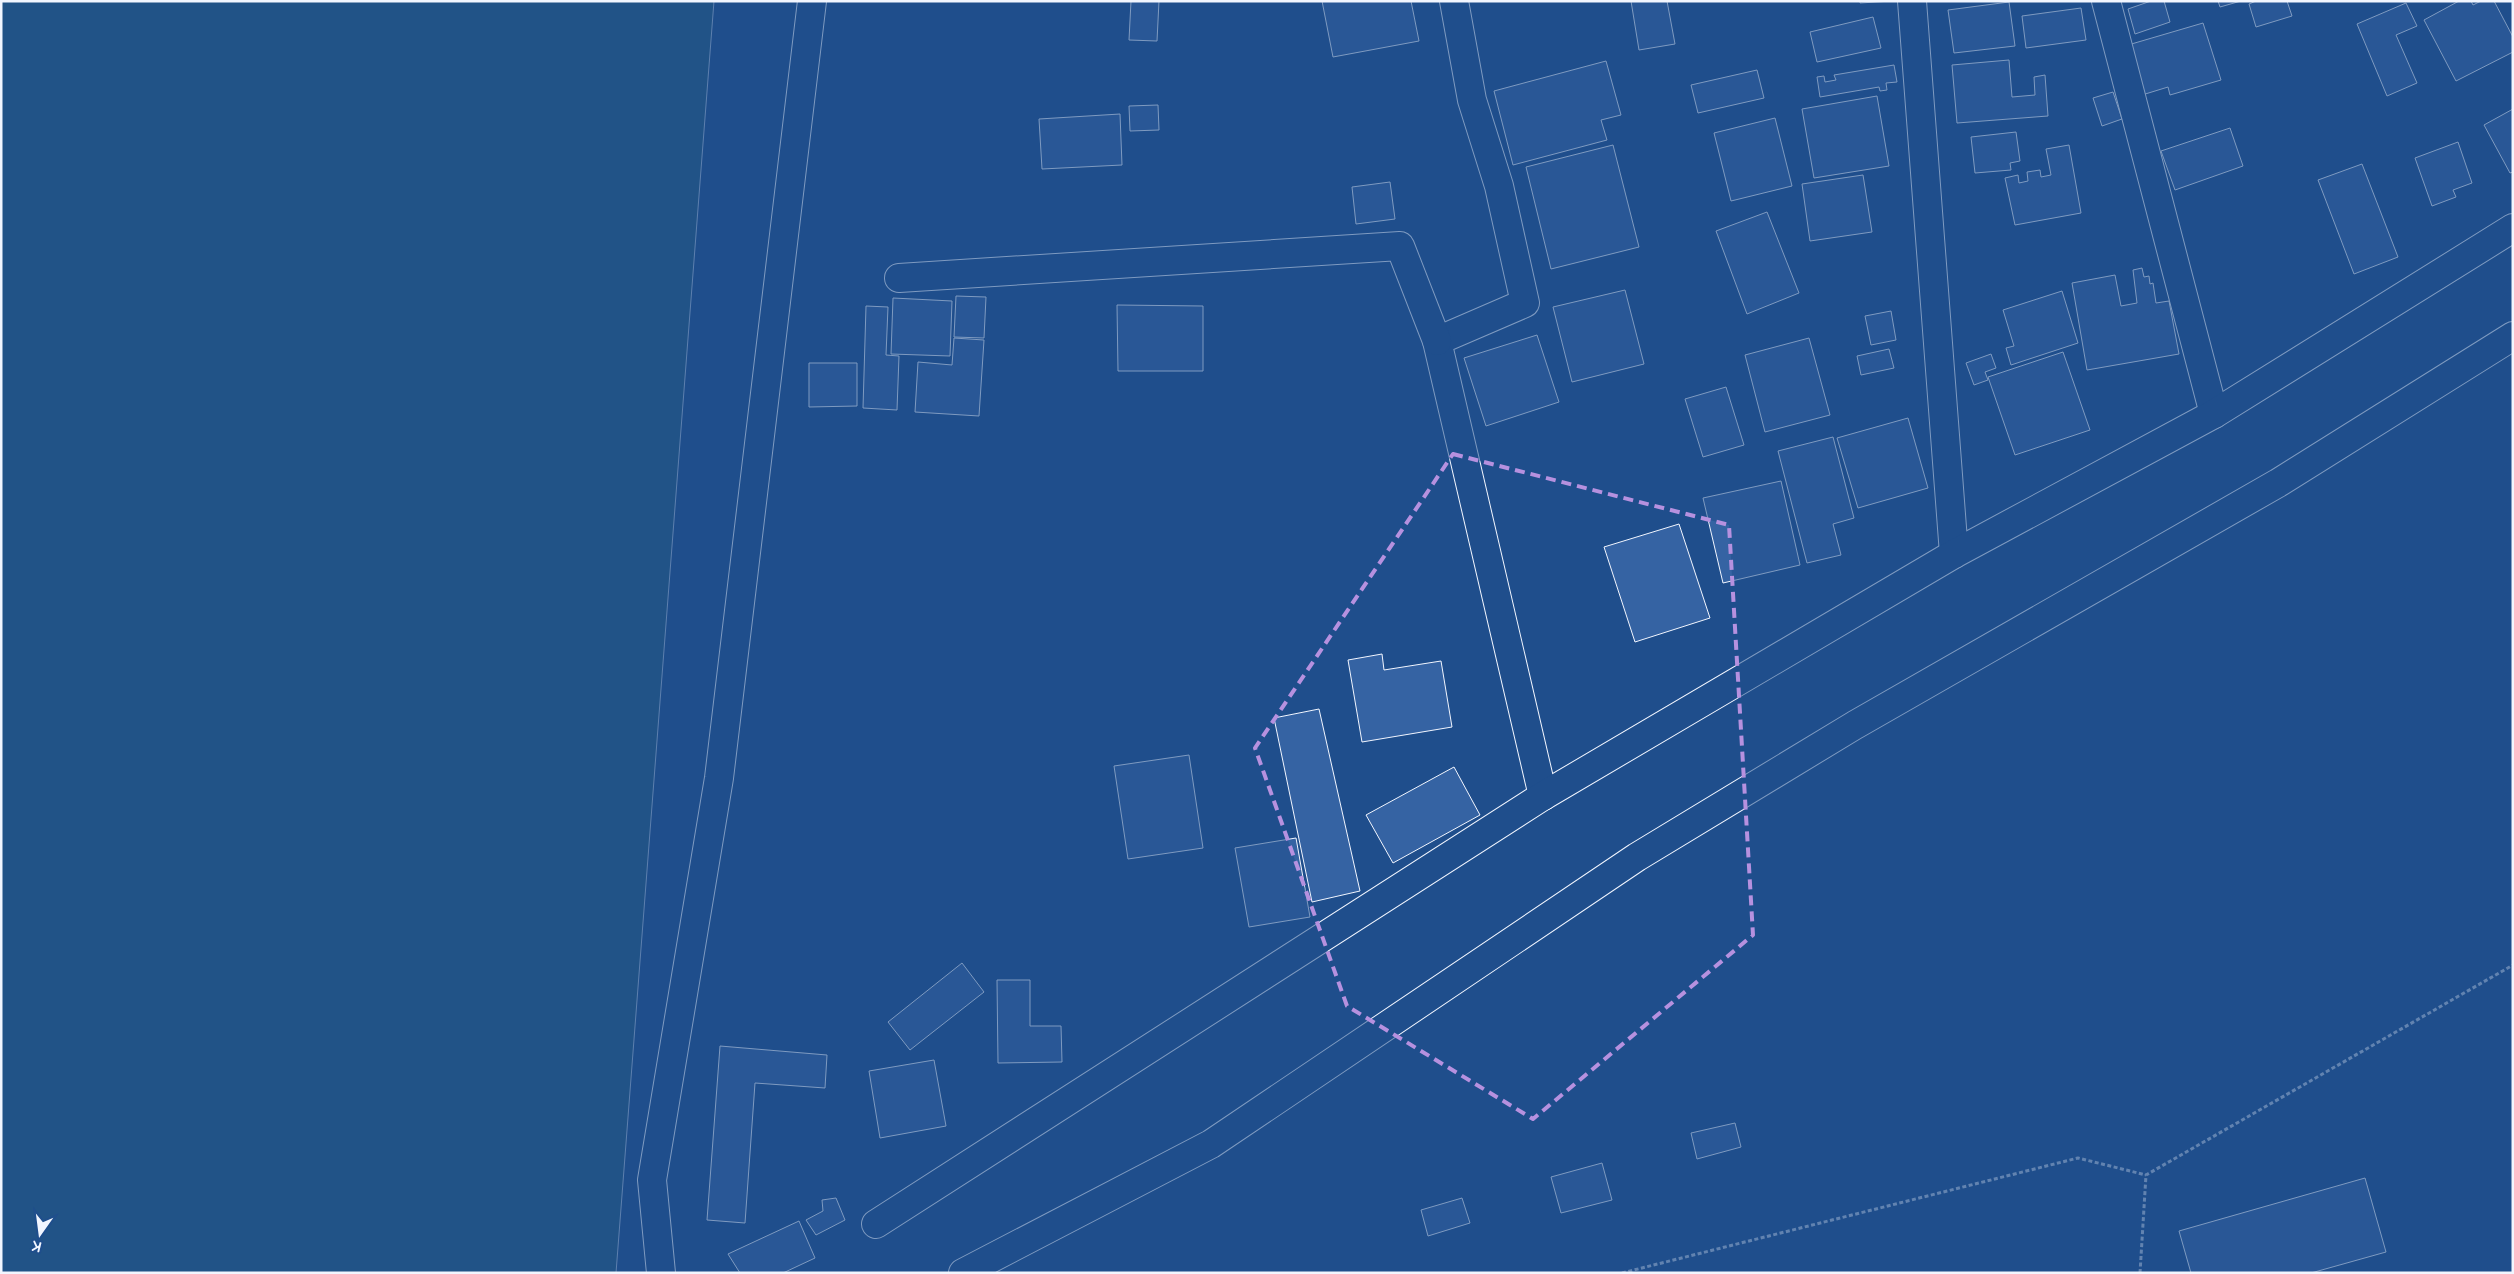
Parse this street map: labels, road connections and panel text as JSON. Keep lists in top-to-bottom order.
{
  "north": "bottom"
}
